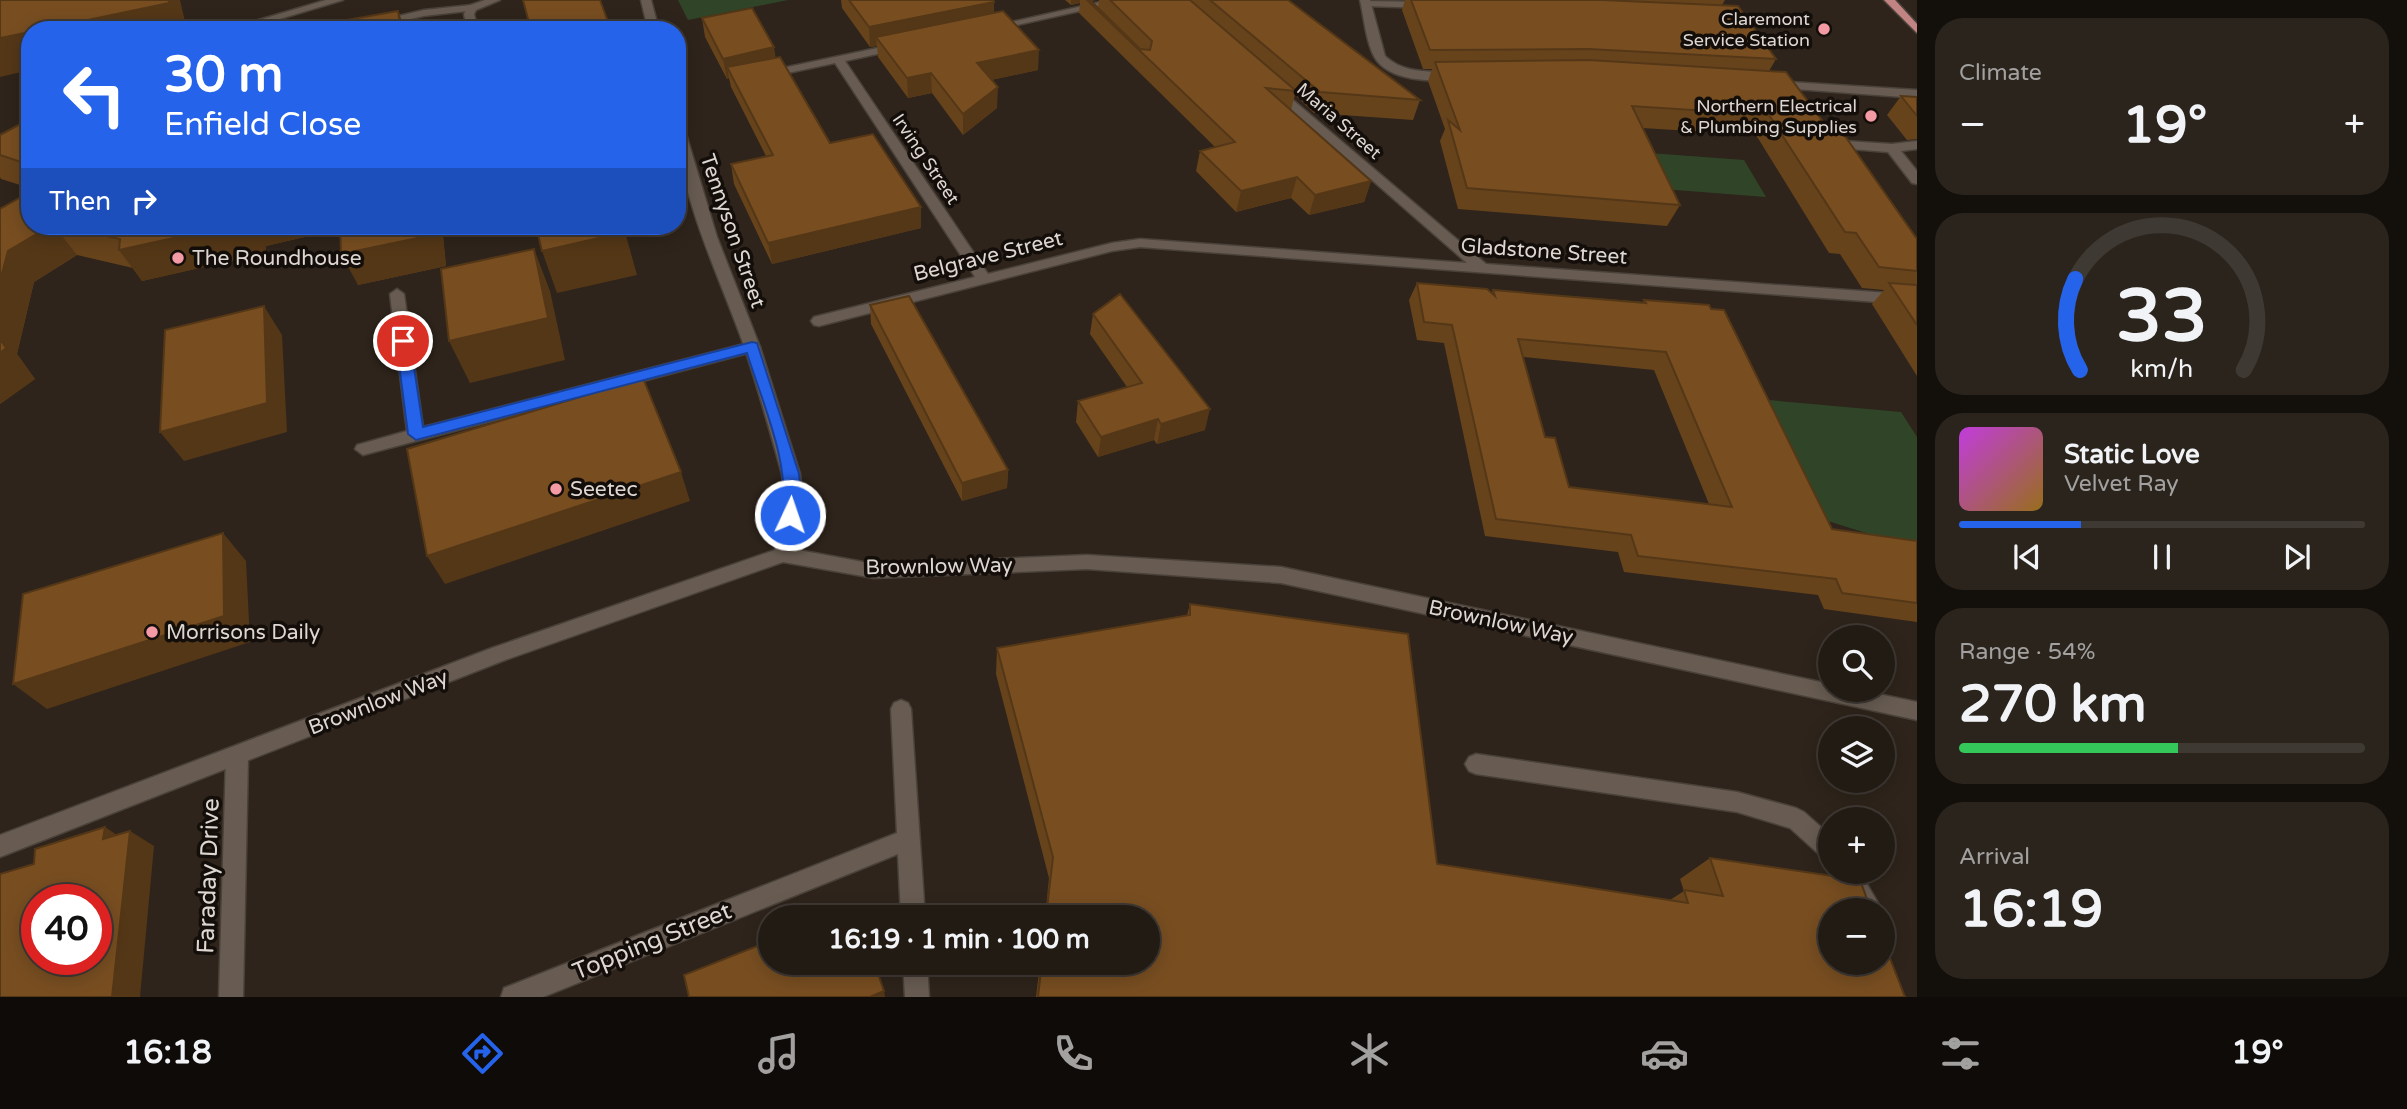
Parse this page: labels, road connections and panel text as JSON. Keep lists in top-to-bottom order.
{
  "streets": {
    "street": [
      "Maria Street",
      "Irving Street",
      "Tennyson Street",
      "Gladstone Street",
      "Belgrave Street",
      "Brownlow Way",
      "Faraday Drive",
      "Topping Street"
    ]
  },
  "crossings": [
    ["Maria Street", "Gladstone Street"],
    ["Irving Street", "Belgrave Street"],
    ["Tennyson Street", "Brownlow Way"],
    ["Gladstone Street", "Belgrave Street"],
    ["Brownlow Way", "Faraday Drive"]
  ],
  "places": [
    "Claremont Service Station",
    "Northern Electrical & Plumbing Supplies",
    "The Roundhouse",
    "Seetec",
    "Morrisons Daily"
  ],
  "page": {
    "tile": [
      "Climate",
      ["Range · 54%", "270 km"],
      ["Arrival", "16:19"]
    ],
    "turn": ["30 m", "Enfield Close"],
    "heat": ["−", "19°", "+"],
    "then": "Then",
    "song": ["Static Love", "Velvet Ray"],
    "map_buttons": ["+", "−"],
    "limit": "40",
    "trip": "16:19 · 1 min · 100 m",
    "tabs": ["16:18", "19°"],
    "gauge": ["33", "km/h"]
  }
}
